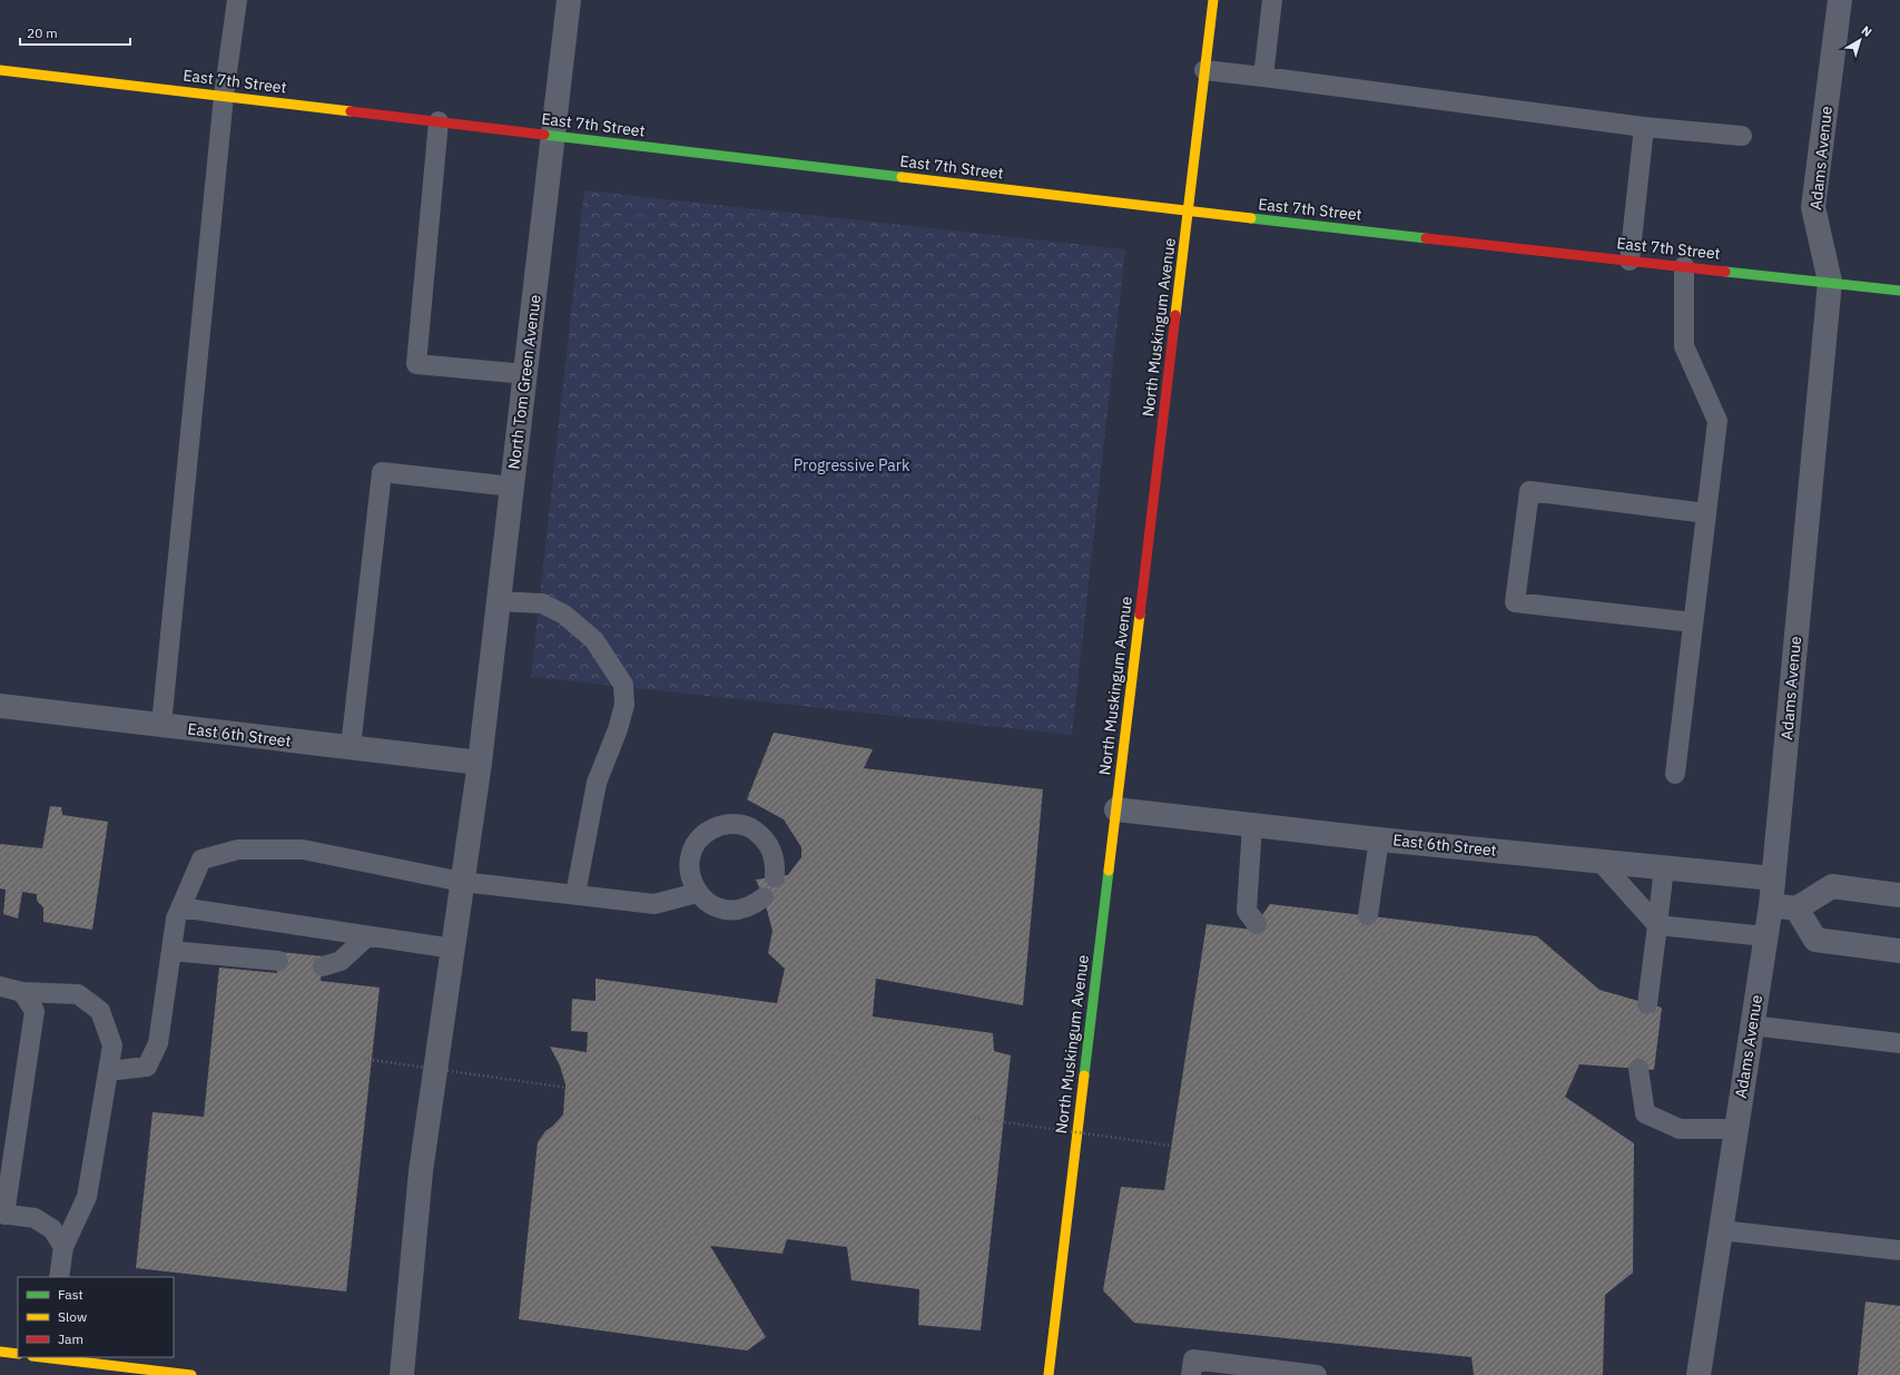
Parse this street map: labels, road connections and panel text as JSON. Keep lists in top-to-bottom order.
{
  "streets": {
    "street": [
      "East 7th Street",
      "Adams Avenue",
      "North Muskingum Avenue",
      "North Tom Green Avenue",
      "East 6th Street"
    ]
  },
  "crossings": [
    ["East 7th Street", "Adams Avenue"],
    ["East 7th Street", "North Muskingum Avenue"],
    ["East 7th Street", "North Tom Green Avenue"],
    ["Adams Avenue", "East 6th Street"],
    ["North Muskingum Avenue", "East 6th Street"],
    ["North Tom Green Avenue", "East 6th Street"]
  ],
  "parks": ["Progressive Park"],
  "legend": ["Fast", "Slow", "Jam"],
  "scale_bar": "20 m",
  "north": "top right"
}
